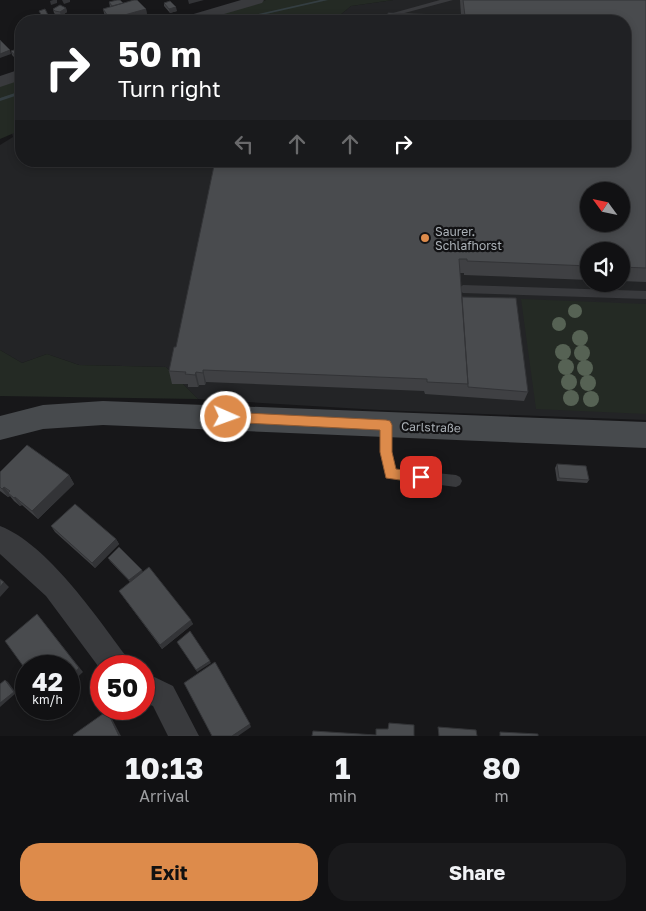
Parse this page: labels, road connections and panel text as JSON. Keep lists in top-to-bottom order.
{
  "streets": {
    "main road": ["Carlstraße"]
  },
  "places": ["Saurer. Schlafhorst"],
  "north": "top left",
  "page": {
    "turn": ["50 m", "Turn right"],
    "speed": "42 km/h",
    "limit": "50",
    "eta": [
      "10:13",
      "Arrival",
      "1",
      "min",
      "80",
      "m"
    ],
    "buttons": ["Exit", "Share"]
  }
}
